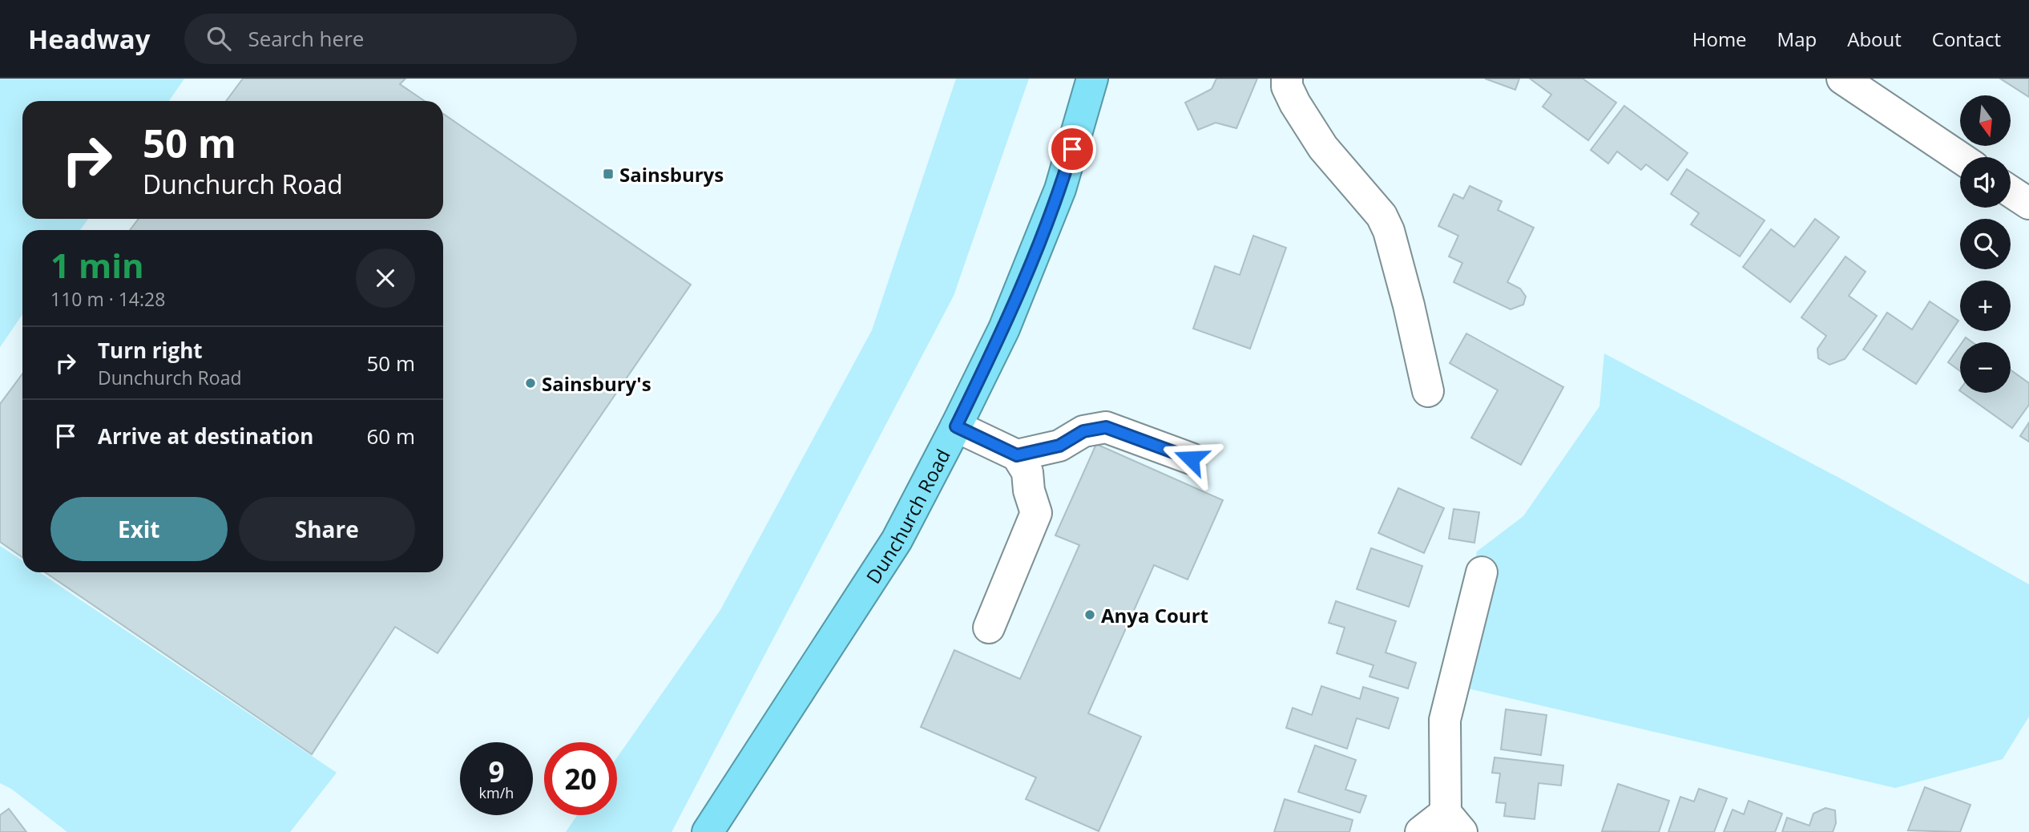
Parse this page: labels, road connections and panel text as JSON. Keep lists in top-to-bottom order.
{
  "streets": {
    "highway": ["Dunchurch Road"]
  },
  "places": {
    "transit": ["Sainsburys"],
    "other": ["Sainsbury's", "Anya Court"]
  },
  "north": "bottom",
  "page": {
    "header": "Headway",
    "search": "Search here",
    "nav": [
      "Home",
      "Map",
      "About",
      "Contact"
    ],
    "map_buttons": ["+", "−"],
    "turn": ["50 m", "Dunchurch Road"],
    "heading": ["1 min", "110 m · 14:28"],
    "list": [
      {
        "name": "Turn right",
        "note": "Dunchurch Road",
        "value": "50 m"
      },
      {
        "name": "Arrive at destination",
        "value": "60 m"
      }
    ],
    "buttons": ["Exit", "Share"],
    "speed": "9 km/h",
    "limit": "20"
  }
}
